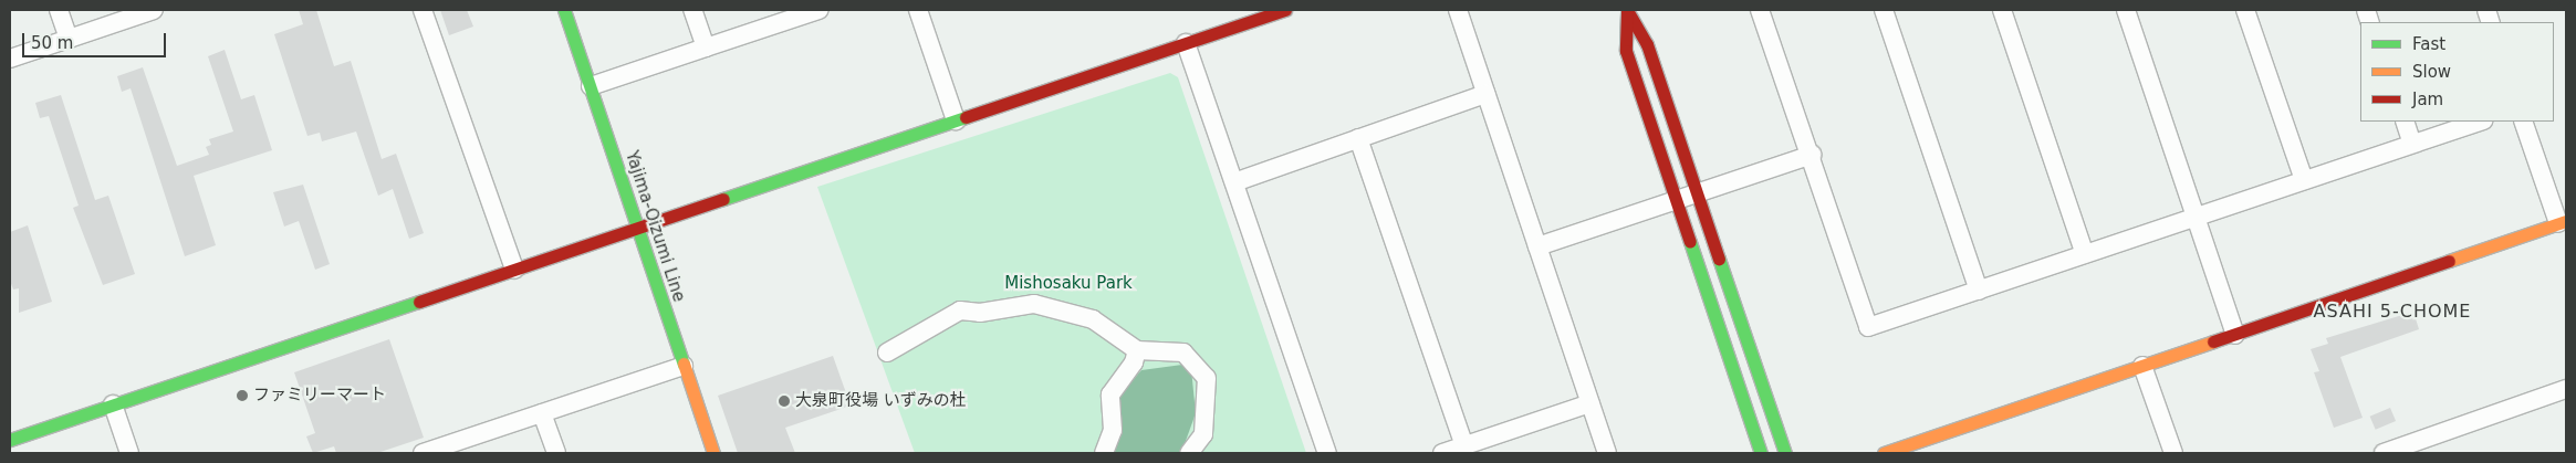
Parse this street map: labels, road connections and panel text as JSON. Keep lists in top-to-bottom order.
{
  "streets": {
    "street": ["Yajima-Oizumi Line"]
  },
  "districts": ["ASAHI 5-CHOME"],
  "parks": ["Mishosaku Park"],
  "places": ["ファミリーマート", "大泉町役場 いずみの杜"],
  "legend": ["Fast", "Slow", "Jam"],
  "scale_bar": "50 m"
}
